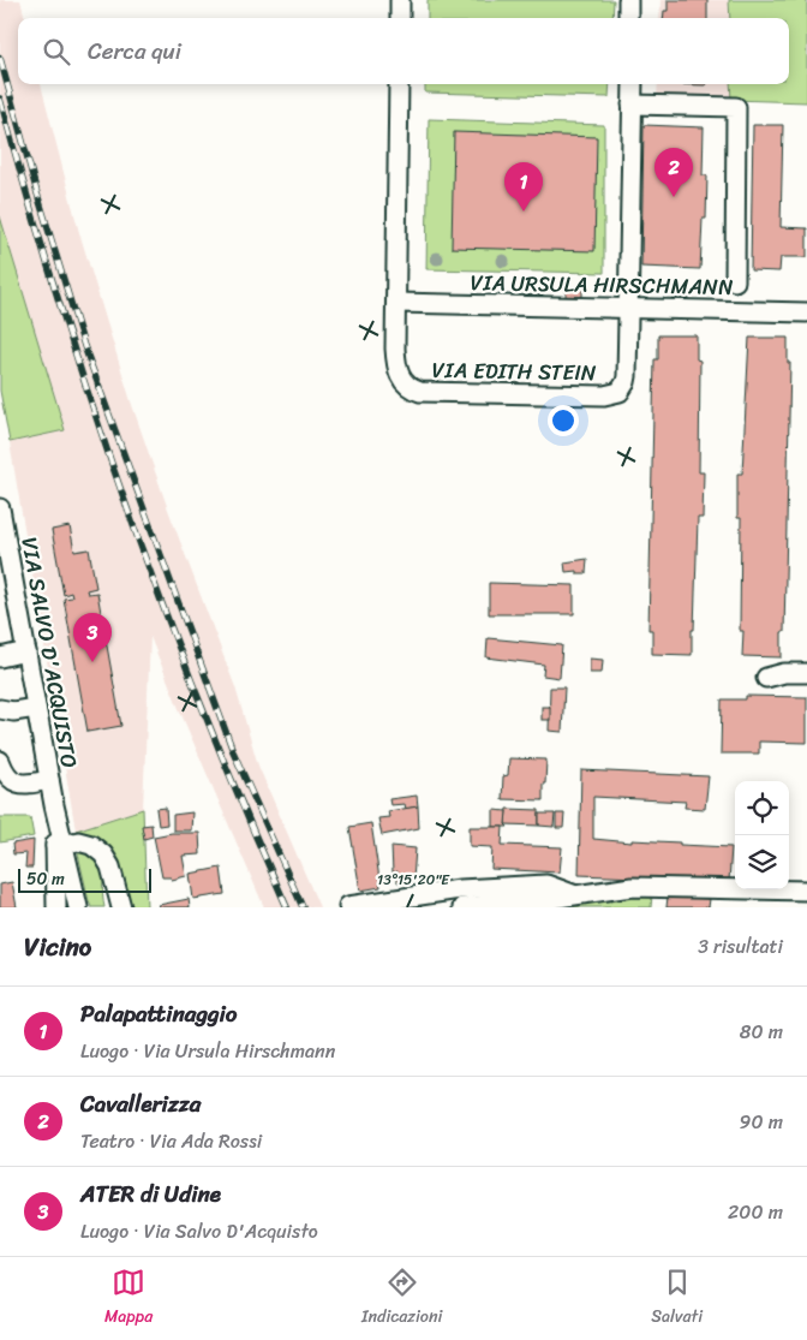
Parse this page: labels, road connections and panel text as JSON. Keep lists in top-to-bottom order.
{
  "streets": {
    "street": ["VIA URSULA HIRSCHMANN", "VIA EDITH STEIN", "VIA SALVO D'ACQUISTO"]
  },
  "crossings": [
    ["VIA URSULA HIRSCHMANN", "VIA EDITH STEIN"]
  ],
  "scale_bar": "50 m",
  "page": {
    "search": "Cerca qui",
    "pins": ["2", "1", "3"],
    "scale": "50 m",
    "heading": ["Vicino", "3 risultati"],
    "list": [
      {
        "mark": "1",
        "name": "Palapattinaggio",
        "note": "Luogo · Via Ursula Hirschmann",
        "value": "80 m"
      },
      {
        "mark": "2",
        "name": "Cavallerizza",
        "note": "Teatro · Via Ada Rossi",
        "value": "90 m"
      },
      {
        "mark": "3",
        "name": "ATER di Udine",
        "note": "Luogo · Via Salvo D'Acquisto",
        "value": "200 m"
      }
    ],
    "nav": ["Mappa", "Indicazioni", "Salvati"]
  },
  "coordinates": ["13°15'20\"E"]
}
